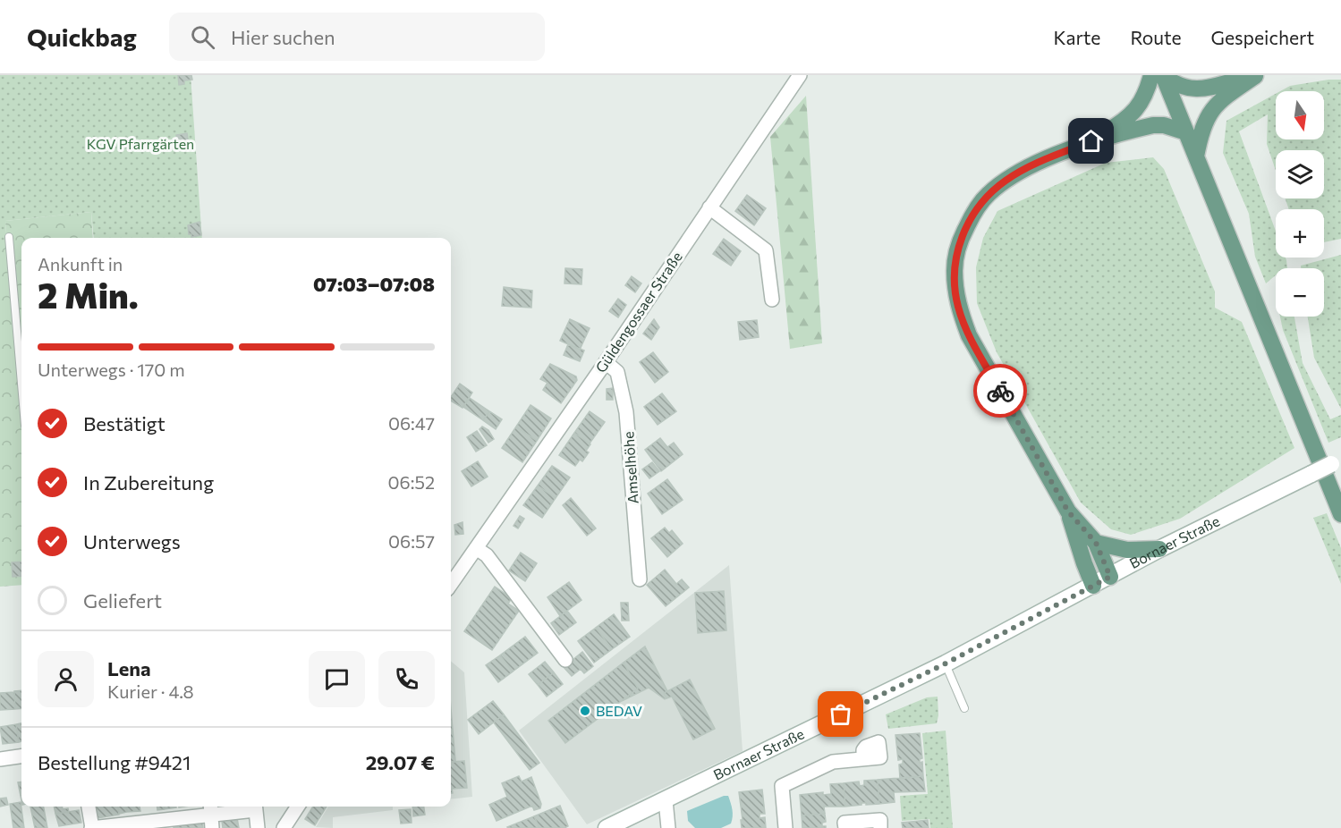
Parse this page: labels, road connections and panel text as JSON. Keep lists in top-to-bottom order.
{
  "streets": {
    "main road": ["Bornaer Straße"],
    "street": ["Güldengossaer Straße", "Amselhöhe"]
  },
  "crossings": [
    ["Güldengossaer Straße", "Amselhöhe"]
  ],
  "parks": ["KGV Pfarrgärten"],
  "places": ["BEDAV"],
  "north": "bottom",
  "page": {
    "header": "Quickbag",
    "search": "Hier suchen",
    "nav": ["Karte", "Route", "Gespeichert"],
    "map_buttons": ["+", "−"],
    "heading": ["2 Min.", "Ankunft in", "07:03–07:08"],
    "panel": [
      "Lena",
      "Kurier · 4.8",
      "Bestellung #9421",
      "29.07 €"
    ],
    "bar": "Unterwegs · 170 m",
    "list": [
      ["Bestätigt", "06:47"],
      ["In Zubereitung", "06:52"],
      ["Unterwegs", "06:57"],
      "Geliefert"
    ]
  }
}
